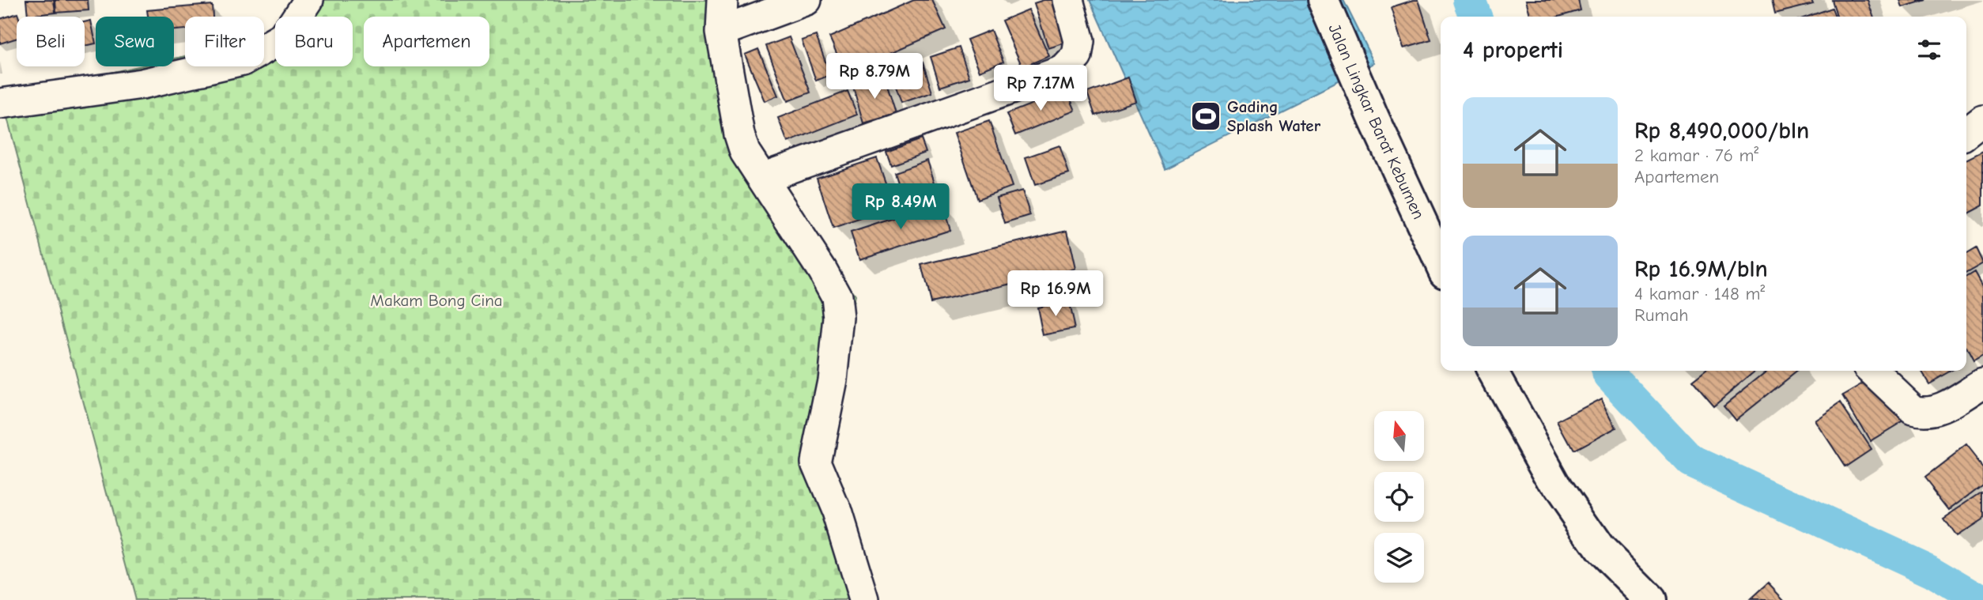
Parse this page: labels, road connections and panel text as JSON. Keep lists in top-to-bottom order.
{
  "streets": {
    "main road": ["Jalan Lingkar Barat Kebumen"]
  },
  "parks": ["Makam Bong Cina"],
  "places": {
    "sports": ["Gading Splash Water"]
  },
  "north": "top",
  "page": {
    "chip": [
      "Beli",
      "Sewa",
      "Filter",
      "Baru",
      "Apartemen"
    ],
    "heading": "4 properti",
    "price": [
      "Rp 8.79M",
      "Rp 7.17M",
      "Rp 8.49M",
      "Rp 16.9M"
    ],
    "list": [
      {
        "name": "Rp 8,490,000/bln",
        "note": "2 kamar · 76 m² · Apartemen"
      },
      {
        "name": "Rp 16.9M/bln",
        "note": "4 kamar · 148 m² · Rumah"
      }
    ]
  }
}
